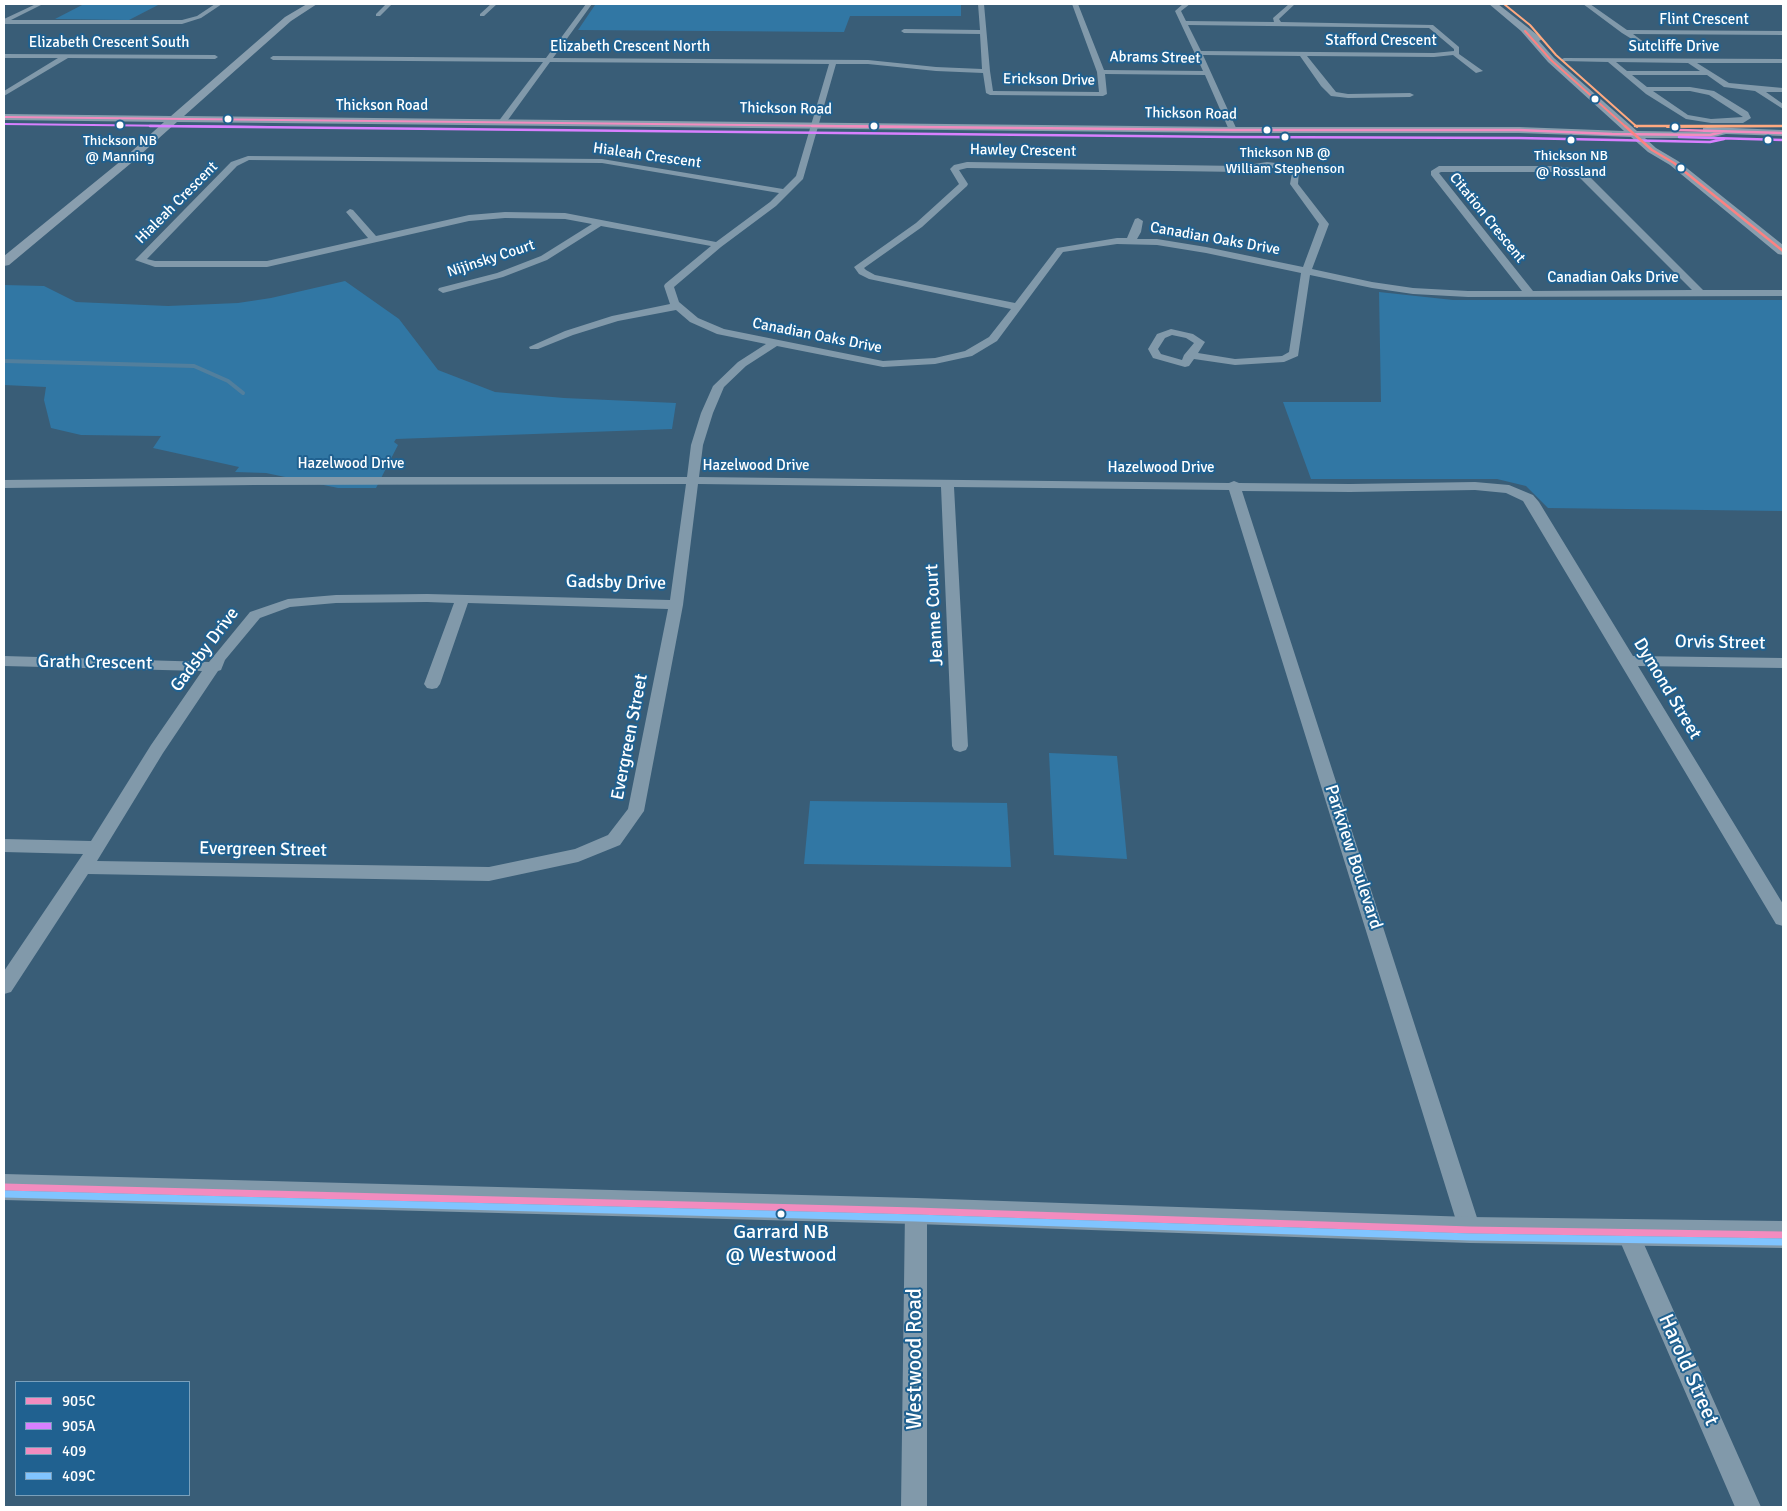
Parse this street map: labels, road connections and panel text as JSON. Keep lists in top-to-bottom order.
{
  "streets": {
    "main road": ["Thickson Road"],
    "street": [
      "Flint Crescent",
      "Stafford Crescent",
      "Elizabeth Crescent South",
      "Elizabeth Crescent North",
      "Sutcliffe Drive",
      "Abrams Street",
      "Erickson Drive",
      "Hawley Crescent",
      "Hialeah Crescent",
      "Citation Crescent",
      "Canadian Oaks Drive",
      "Nijinsky Court",
      "Hazelwood Drive",
      "Gadsby Drive",
      "Jeanne Court",
      "Orvis Street",
      "Grath Crescent",
      "Dymond Street",
      "Evergreen Street",
      "Parkview Boulevard",
      "Westwood Road",
      "Harold Street"
    ]
  },
  "crossings": [
    ["Elizabeth Crescent North", "Erickson Drive"],
    ["Abrams Street", "Erickson Drive"],
    ["Hawley Crescent", "Canadian Oaks Drive"],
    ["Hialeah Crescent", "Nijinsky Court"],
    ["Citation Crescent", "Canadian Oaks Drive"],
    ["Canadian Oaks Drive", "Evergreen Street"],
    ["Hazelwood Drive", "Jeanne Court"],
    ["Hazelwood Drive", "Dymond Street"],
    ["Hazelwood Drive", "Evergreen Street"],
    ["Hazelwood Drive", "Parkview Boulevard"],
    ["Gadsby Drive", "Grath Crescent"],
    ["Gadsby Drive", "Evergreen Street"],
    ["Orvis Street", "Dymond Street"]
  ],
  "places": [
    "Thickson NB @ Manning",
    "Thickson NB @ William Stephenson",
    "Thickson NB @ Rossland",
    "Garrard NB @ Westwood"
  ],
  "lines": [
    "transit line 905C",
    "transit line 905A",
    "transit line 409",
    "transit line 409C"
  ],
  "legend": [
    "905C",
    "905A",
    "409",
    "409C"
  ]
}
